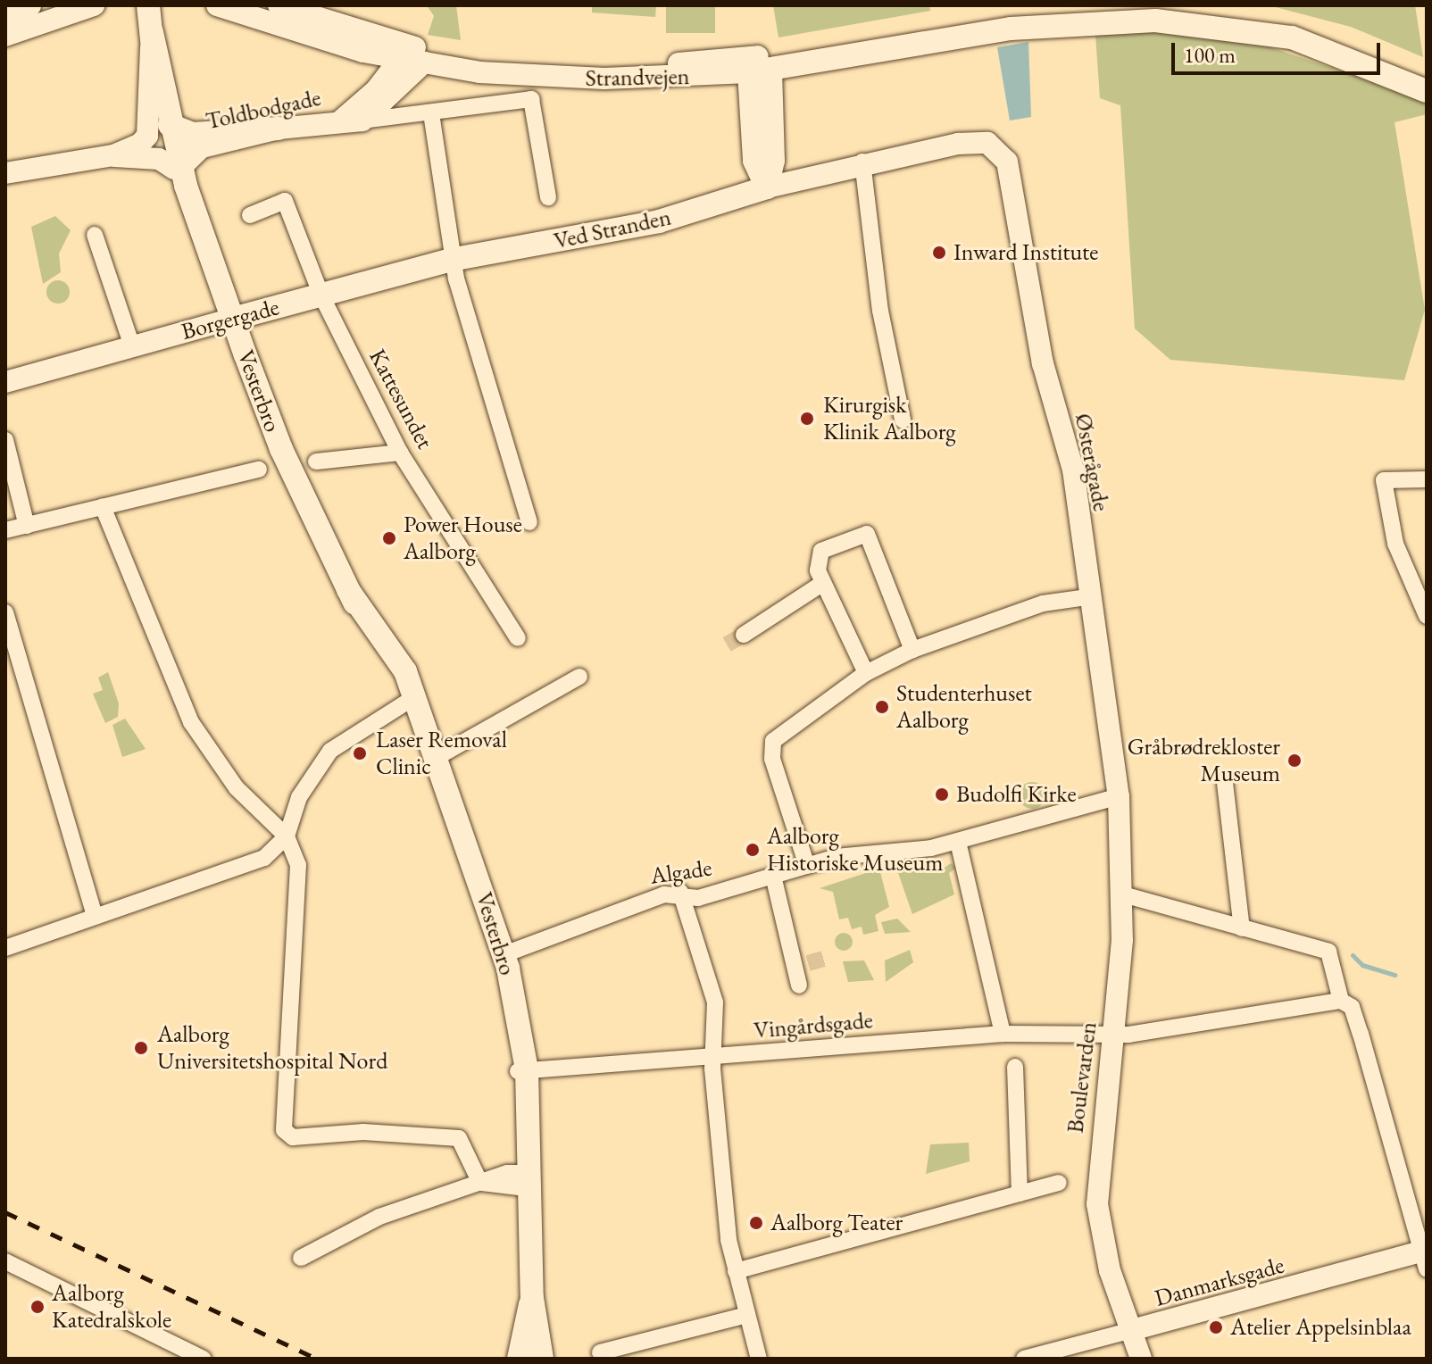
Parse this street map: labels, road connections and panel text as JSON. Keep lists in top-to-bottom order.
{
  "streets": {
    "main road": [
      "Strandvejen",
      "Ved Stranden",
      "Borgergade",
      "Vesterbro"
    ],
    "street": [
      "Toldbodgade",
      "Kattesundet",
      "Østerågade",
      "Algade",
      "Vingårdsgade",
      "Boulevarden",
      "Danmarksgade"
    ]
  },
  "crossings": [
    ["Toldbodgade", "Ved Stranden"],
    ["Toldbodgade", "Vesterbro"],
    ["Ved Stranden", "Borgergade"],
    ["Ved Stranden", "Østerågade"],
    ["Borgergade", "Vesterbro"],
    ["Borgergade", "Kattesundet"],
    ["Vesterbro", "Algade"],
    ["Vesterbro", "Vingårdsgade"],
    ["Østerågade", "Algade"],
    ["Østerågade", "Boulevarden"],
    ["Algade", "Boulevarden"],
    ["Vingårdsgade", "Boulevarden"],
    ["Boulevarden", "Danmarksgade"]
  ],
  "places": [
    "Inward Institute",
    "Kirurgisk Klinik Aalborg",
    "Power House Aalborg",
    "Studenterhuset Aalborg",
    "Laser Removal Clinic",
    "Gråbrødrekloster Museum",
    "Budolfi Kirke",
    "Aalborg Historiske Museum",
    "Aalborg Universitetshospital Nord",
    "Aalborg Teater",
    "Aalborg Katedralskole",
    "Atelier Appelsinblaa"
  ],
  "scale_bar": "100 m"
}
